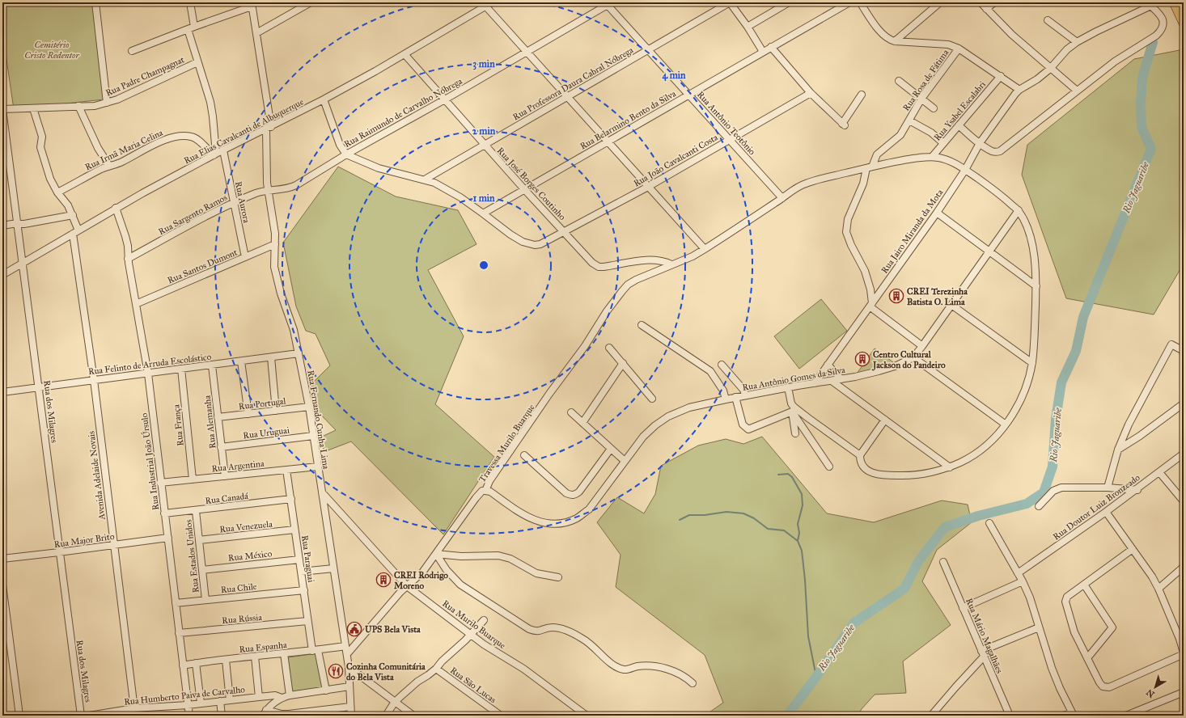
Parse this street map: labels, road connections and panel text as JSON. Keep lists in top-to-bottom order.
{
  "streets": {
    "street": [
      "Rua Padre Champagnat",
      "Rua Rosa de Fátima",
      "Rua Professora Daura Cabral Nóbrega",
      "Rua Ysabel Escalabri",
      "Rua Raimundo de Carvalho Nóbrega",
      "Rua Belarmino Bento da Silva",
      "Rua Antônio Teotônio",
      "Rua Elias Cavalcanti de Albuquerque",
      "Rua Irmã Maria Celina",
      "Rua João Cavalcanti Costa",
      "Rua José Borges Coutinho",
      "Rua Aurora",
      "Rua Sargento Ramos",
      "Rua Jairo Miranda da Mota",
      "Rua Santos Dumont",
      "Rua Felinto de Arruda Escolástico",
      "Rua Antônio Gomes da Silva",
      "Rua Portugal",
      "Rua dos Milagres",
      "Rua Fernando Cunha Lima",
      "Rua Alemanha",
      "Rua França",
      "Rua Uruguai",
      "Travessa Murilo Buarque",
      "Rua Industrial João Úrsulo",
      "Rua Argentina",
      "Avenida Adelaide Novais",
      "Rua Canadá",
      "Rua Doutor Luiz Bronzeado",
      "Rua Venezuela",
      "Rua Major Brito",
      "Rua México",
      "Rua Estados Unidos",
      "Rua Paraguai",
      "Rua Chile",
      "Rua Rússia",
      "Rua Murilo Buarque",
      "Rua Mário Magalhães",
      "Rua Espanha",
      "Rua São Lucas",
      "Rua Humberto Paiva de Carvalho"
    ]
  },
  "crossings": [
    ["Rua Padre Champagnat", "Rua dos Milagres"],
    ["Rua Padre Champagnat", "Avenida Adelaide Novais"],
    ["Rua Professora Daura Cabral Nóbrega", "Rua Antônio Teotônio"],
    ["Rua Professora Daura Cabral Nóbrega", "Rua João Cavalcanti Costa"],
    ["Rua Professora Daura Cabral Nóbrega", "Rua José Borges Coutinho"],
    ["Rua Raimundo de Carvalho Nóbrega", "Rua Antônio Teotônio"],
    ["Rua Raimundo de Carvalho Nóbrega", "Rua João Cavalcanti Costa"],
    ["Rua Raimundo de Carvalho Nóbrega", "Rua José Borges Coutinho"],
    ["Rua Raimundo de Carvalho Nóbrega", "Rua Sargento Ramos"],
    ["Rua Raimundo de Carvalho Nóbrega", "Rua Fernando Cunha Lima"],
    ["Rua Belarmino Bento da Silva", "Rua Antônio Teotônio"],
    ["Rua Belarmino Bento da Silva", "Rua João Cavalcanti Costa"],
    ["Rua Belarmino Bento da Silva", "Rua José Borges Coutinho"],
    ["Rua Antônio Teotônio", "Rua João Cavalcanti Costa"],
    ["Rua Antônio Teotônio", "Travessa Murilo Buarque"],
    ["Rua Elias Cavalcanti de Albuquerque", "Rua Irmã Maria Celina"],
    ["Rua Elias Cavalcanti de Albuquerque", "Rua José Borges Coutinho"],
    ["Rua Elias Cavalcanti de Albuquerque", "Rua Aurora"],
    ["Rua Elias Cavalcanti de Albuquerque", "Rua dos Milagres"],
    ["Rua Elias Cavalcanti de Albuquerque", "Rua Fernando Cunha Lima"],
    ["Rua Elias Cavalcanti de Albuquerque", "Rua Industrial João Úrsulo"],
    ["Rua Elias Cavalcanti de Albuquerque", "Avenida Adelaide Novais"],
    ["Rua Irmã Maria Celina", "Avenida Adelaide Novais"],
    ["Rua João Cavalcanti Costa", "Rua José Borges Coutinho"],
    ["Rua José Borges Coutinho", "Travessa Murilo Buarque"],
    ["Rua Aurora", "Rua Sargento Ramos"],
    ["Rua Aurora", "Rua Santos Dumont"],
    ["Rua Sargento Ramos", "Rua Fernando Cunha Lima"],
    ["Rua Sargento Ramos", "Rua Industrial João Úrsulo"],
    ["Rua Jairo Miranda da Mota", "Rua Antônio Gomes da Silva"],
    ["Rua Santos Dumont", "Rua Fernando Cunha Lima"],
    ["Rua Santos Dumont", "Rua Industrial João Úrsulo"],
    ["Rua Felinto de Arruda Escolástico", "Rua dos Milagres"],
    ["Rua Felinto de Arruda Escolástico", "Rua Fernando Cunha Lima"],
    ["Rua Felinto de Arruda Escolástico", "Rua Alemanha"],
    ["Rua Felinto de Arruda Escolástico", "Rua França"],
    ["Rua Felinto de Arruda Escolástico", "Rua Industrial João Úrsulo"],
    ["Rua Felinto de Arruda Escolástico", "Avenida Adelaide Novais"],
    ["Rua Antônio Gomes da Silva", "Travessa Murilo Buarque"],
    ["Rua Portugal", "Rua Fernando Cunha Lima"],
    ["Rua Portugal", "Rua Alemanha"],
    ["Rua dos Milagres", "Rua Major Brito"],
    ["Rua Fernando Cunha Lima", "Rua Uruguai"],
    ["Rua Fernando Cunha Lima", "Travessa Murilo Buarque"],
    ["Rua Fernando Cunha Lima", "Rua Argentina"],
    ["Rua Fernando Cunha Lima", "Rua Murilo Buarque"],
    ["Rua Fernando Cunha Lima", "Rua Espanha"],
    ["Rua Alemanha", "Rua Uruguai"],
    ["Rua Alemanha", "Rua Argentina"],
    ["Rua França", "Rua Argentina"],
    ["Travessa Murilo Buarque", "Rua Murilo Buarque"],
    ["Rua Industrial João Úrsulo", "Rua Argentina"],
    ["Rua Industrial João Úrsulo", "Rua Canadá"],
    ["Rua Industrial João Úrsulo", "Rua Major Brito"],
    ["Rua Industrial João Úrsulo", "Rua Chile"],
    ["Rua Industrial João Úrsulo", "Rua Rússia"],
    ["Rua Industrial João Úrsulo", "Rua Espanha"],
    ["Rua Industrial João Úrsulo", "Rua Humberto Paiva de Carvalho"],
    ["Rua Argentina", "Rua Paraguai"],
    ["Avenida Adelaide Novais", "Rua Major Brito"],
    ["Avenida Adelaide Novais", "Rua Humberto Paiva de Carvalho"],
    ["Rua Canadá", "Rua Estados Unidos"],
    ["Rua Canadá", "Rua Paraguai"],
    ["Rua Venezuela", "Rua Estados Unidos"],
    ["Rua Venezuela", "Rua Paraguai"],
    ["Rua México", "Rua Estados Unidos"],
    ["Rua México", "Rua Paraguai"],
    ["Rua Estados Unidos", "Rua Chile"],
    ["Rua Paraguai", "Rua Chile"],
    ["Rua Paraguai", "Rua Rússia"],
    ["Rua Paraguai", "Rua Espanha"]
  ],
  "water": ["Rio Jaguaribe"],
  "parks": ["Cemitério Cristo Redentor"],
  "places": {
    "building": ["CREI Terezinha Batista O. Lima", "Centro Cultural Jackson do Pandeiro", "CREI Rodrigo Moreno"],
    "public building": ["UPS Bela Vista"],
    "restaurant": ["Cozinha Comunitária do Bela Vista"]
  },
  "north": "bottom left",
  "rings": [
    "3 min",
    "4 min",
    "2 min",
    "1 min"
  ]
}
